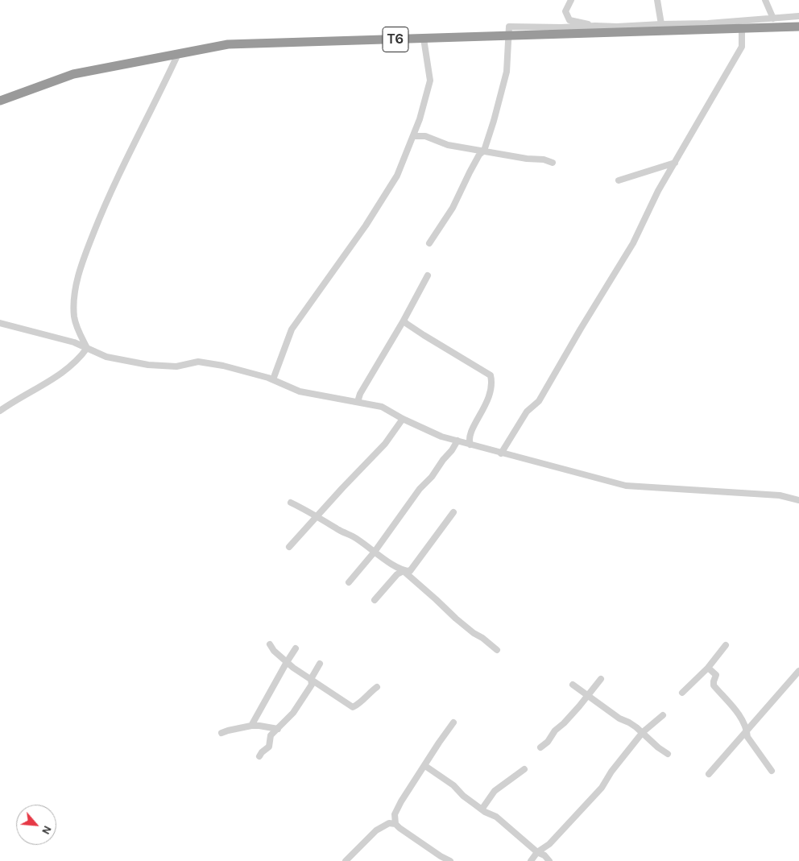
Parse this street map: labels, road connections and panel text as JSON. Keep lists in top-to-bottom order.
{
  "streets": {
    "highway": ["T6"]
  },
  "north": "bottom right"
}
